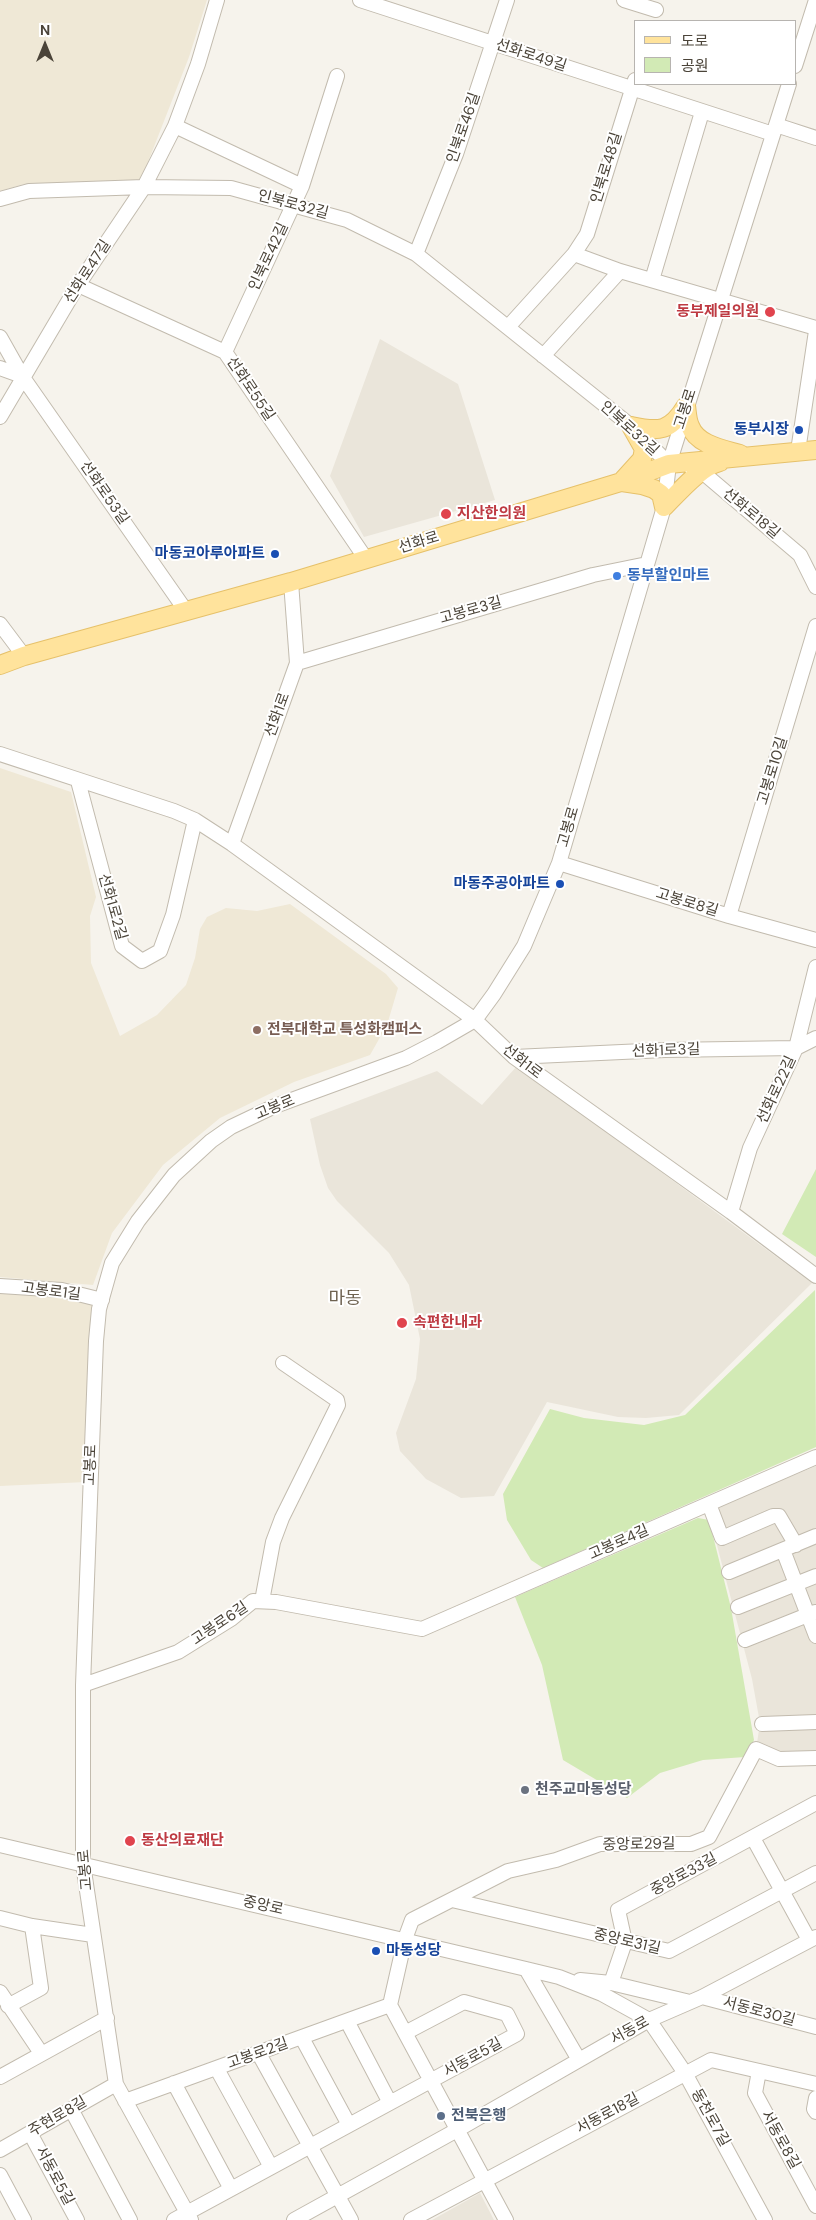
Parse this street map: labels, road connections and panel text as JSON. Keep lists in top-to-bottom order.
{
  "streets": {
    "main road": ["선화로"],
    "street": [
      "선화로49길",
      "인북로46길",
      "인북로48길",
      "인북로32길",
      "인북로42길",
      "선화로47길",
      "선화로55길",
      "고봉로",
      "선화로53길",
      "선화로18길",
      "고봉로3길",
      "선화1로",
      "고봉로10길",
      "고봉로8길",
      "선화1로2길",
      "선화1로3길",
      "선화로22길",
      "고봉로1길",
      "고봉로4길",
      "고봉로6길",
      "중앙로29길",
      "중앙로33길",
      "중앙로",
      "중앙로31길",
      "서동로30길",
      "서동로",
      "고봉로2길",
      "서동로5길",
      "서동로18길",
      "주현로8길",
      "동천로7길",
      "서동로8길"
    ]
  },
  "crossings": [
    ["선화로49길", "인북로46길"],
    ["선화로49길", "인북로48길"],
    ["선화로49길", "고봉로"],
    ["인북로46길", "인북로32길"],
    ["인북로48길", "인북로32길"],
    ["인북로32길", "인북로42길"],
    ["인북로32길", "선화로47길"],
    ["인북로32길", "고봉로"],
    ["인북로32길", "선화로18길"],
    ["인북로32길", "선화로"],
    ["인북로42길", "선화로55길"],
    ["선화로47길", "선화로55길"],
    ["선화로47길", "선화로53길"],
    ["선화로55길", "선화로"],
    ["고봉로", "선화로18길"],
    ["고봉로", "선화로"],
    ["고봉로", "고봉로3길"],
    ["고봉로", "선화1로"],
    ["고봉로", "고봉로8길"],
    ["고봉로", "고봉로1길"],
    ["고봉로", "고봉로6길"],
    ["고봉로", "중앙로"],
    ["고봉로", "고봉로2길"],
    ["고봉로", "서동로5길"],
    ["고봉로", "주현로8길"],
    ["선화로53길", "선화로"],
    ["선화로18길", "선화로"],
    ["선화로", "선화1로"],
    ["고봉로3길", "선화1로"],
    ["선화1로", "선화1로2길"],
    ["선화1로", "선화1로3길"],
    ["선화1로", "선화로22길"],
    ["고봉로10길", "고봉로8길"],
    ["선화1로3길", "선화로22길"],
    ["고봉로4길", "고봉로6길"],
    ["중앙로29길", "중앙로"],
    ["중앙로29길", "중앙로31길"],
    ["중앙로33길", "중앙로31길"],
    ["중앙로33길", "서동로30길"],
    ["중앙로33길", "서동로"],
    ["중앙로", "서동로30길"],
    ["중앙로", "서동로"],
    ["중앙로", "동천로7길"],
    ["중앙로31길", "서동로"],
    ["서동로30길", "서동로"],
    ["서동로", "동천로7길"],
    ["서동로5길", "주현로8길"],
    ["서동로18길", "동천로7길"],
    ["서동로18길", "서동로8길"]
  ],
  "districts": ["마동"],
  "places": [
    "동부제일의원",
    "동부시장",
    "지산한의원",
    "마동코아루아파트",
    "동부할인마트",
    "마동주공아파트",
    "전북대학교 특성화캠퍼스",
    "속편한내과",
    "천주교마동성당",
    "동산의료재단",
    "마동성당",
    "전북은행"
  ],
  "legend": ["도로", "공원"],
  "north": "top"
}
